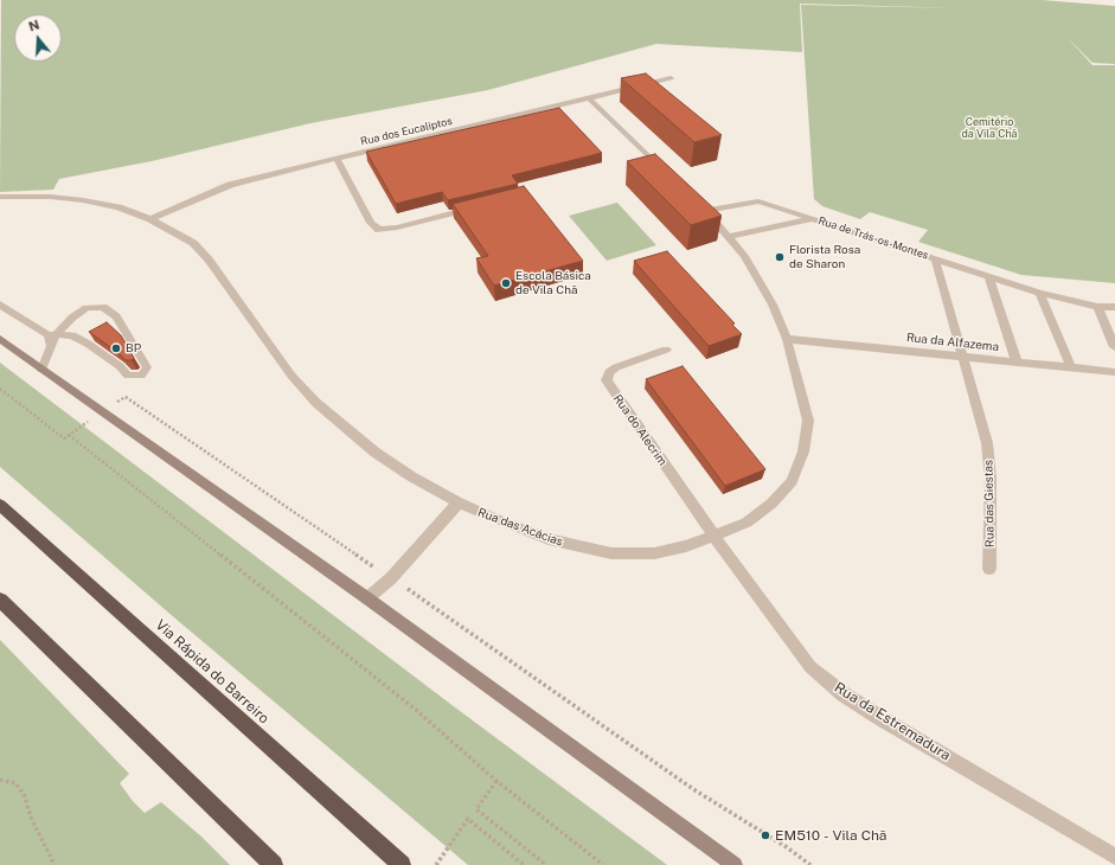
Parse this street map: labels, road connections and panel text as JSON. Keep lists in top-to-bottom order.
{
  "streets": {
    "highway": ["Via Rápida do Barreiro"],
    "street": [
      "Rua dos Eucaliptos",
      "Rua de Trás-os-Montes",
      "Rua da Alfazema",
      "Rua do Alecrim",
      "Rua das Giestas",
      "Rua das Acácias",
      "Rua da Estremadura"
    ]
  },
  "crossings": [
    ["Rua dos Eucaliptos", "Rua das Acácias"],
    ["Rua de Trás-os-Montes", "Rua da Alfazema"],
    ["Rua de Trás-os-Montes", "Rua das Giestas"],
    ["Rua de Trás-os-Montes", "Rua das Acácias"],
    ["Rua da Alfazema", "Rua das Giestas"],
    ["Rua da Alfazema", "Rua das Acácias"],
    ["Rua do Alecrim", "Rua das Acácias"],
    ["Rua do Alecrim", "Rua da Estremadura"],
    ["Rua das Acácias", "Rua da Estremadura"]
  ],
  "parks": ["Cemitério da Vila Chã"],
  "places": [
    "Florista Rosa de Sharon",
    "Escola Básica de Vila Chã",
    "BP",
    "EM510 - Vila Chã"
  ],
  "north": "top"
}
